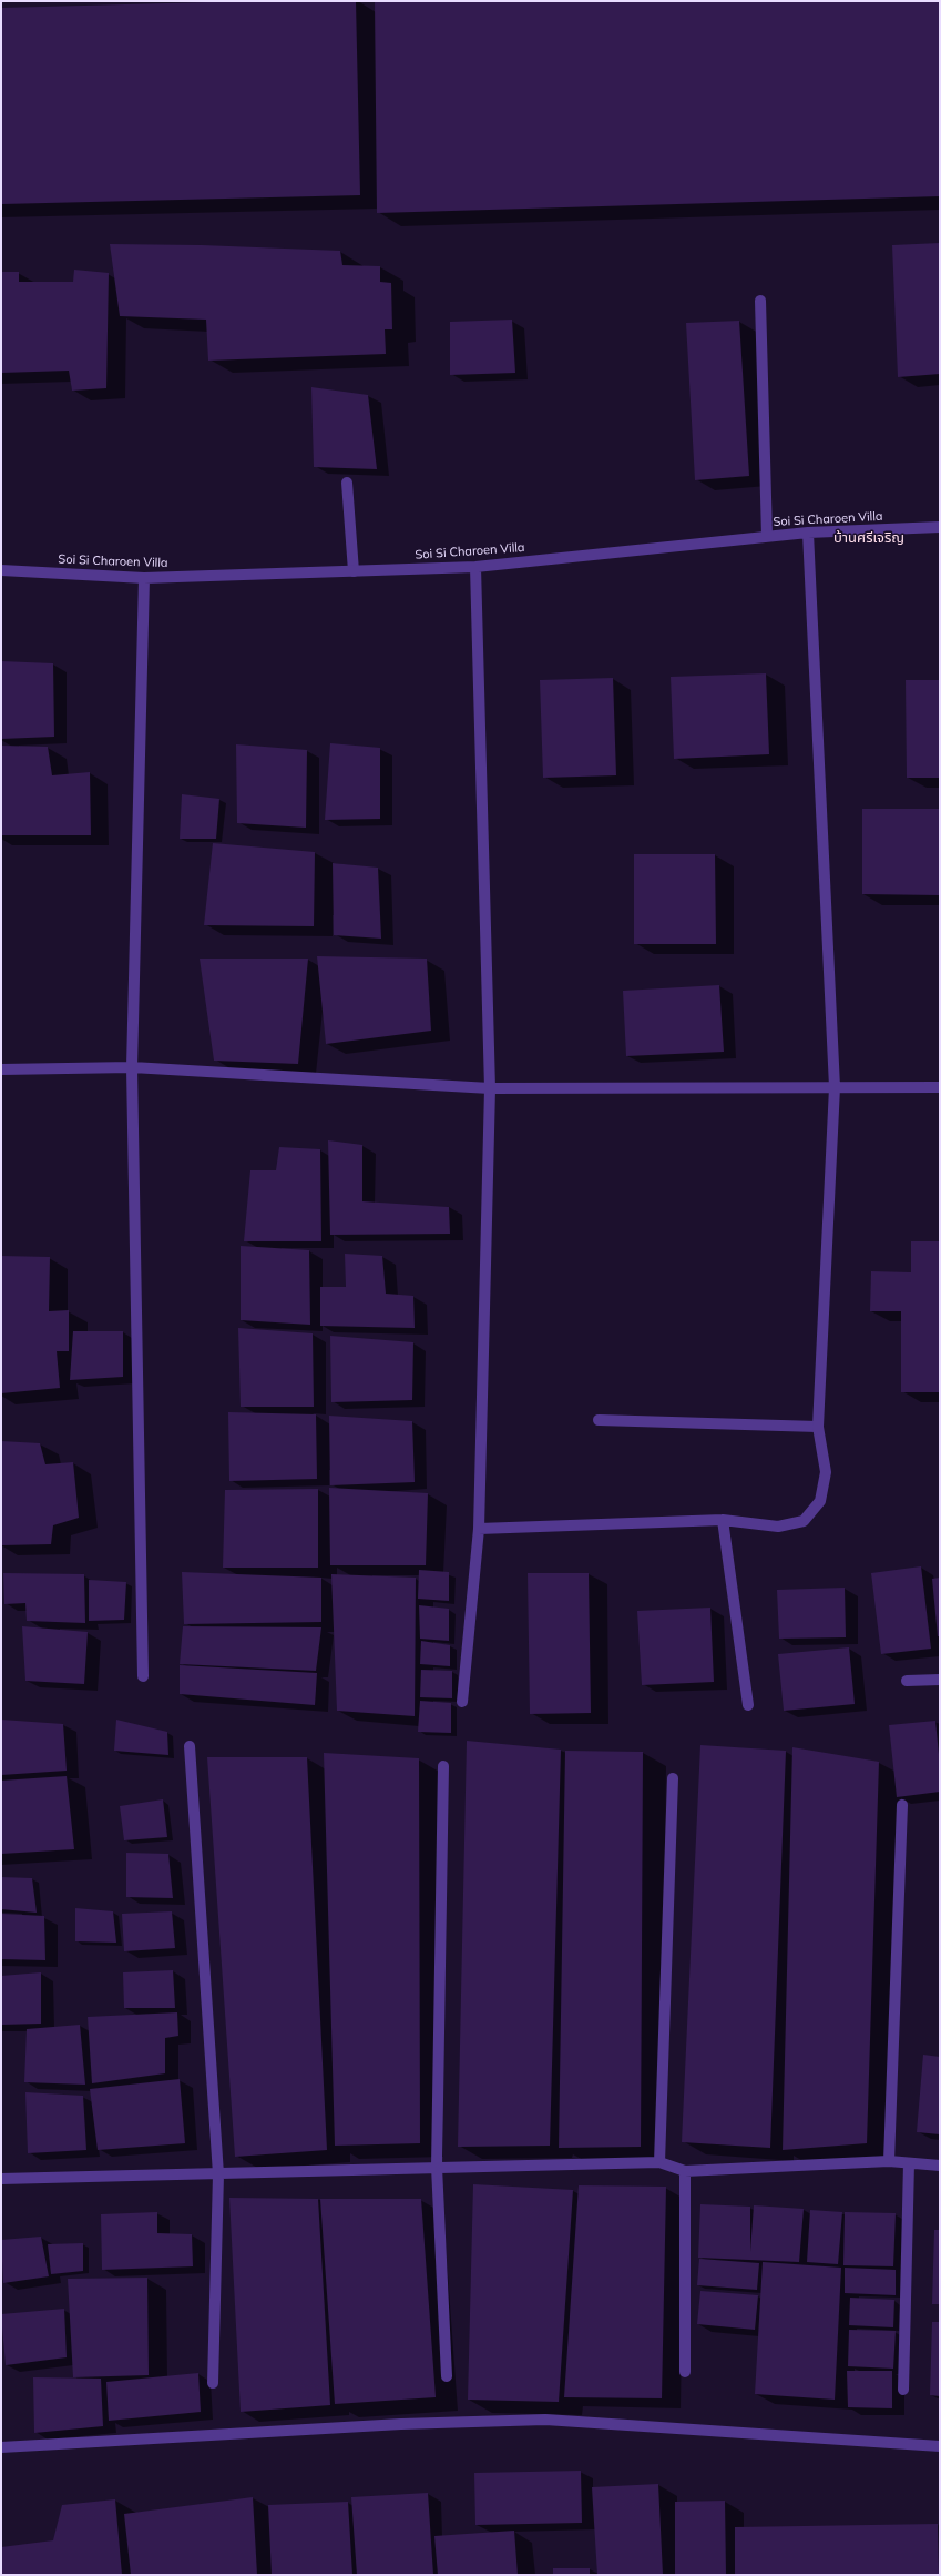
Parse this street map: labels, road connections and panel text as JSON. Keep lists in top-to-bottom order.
{
  "streets": {
    "street": ["Soi Si Charoen Villa"]
  },
  "districts": ["บ้านศรีเจริญ"]
}
